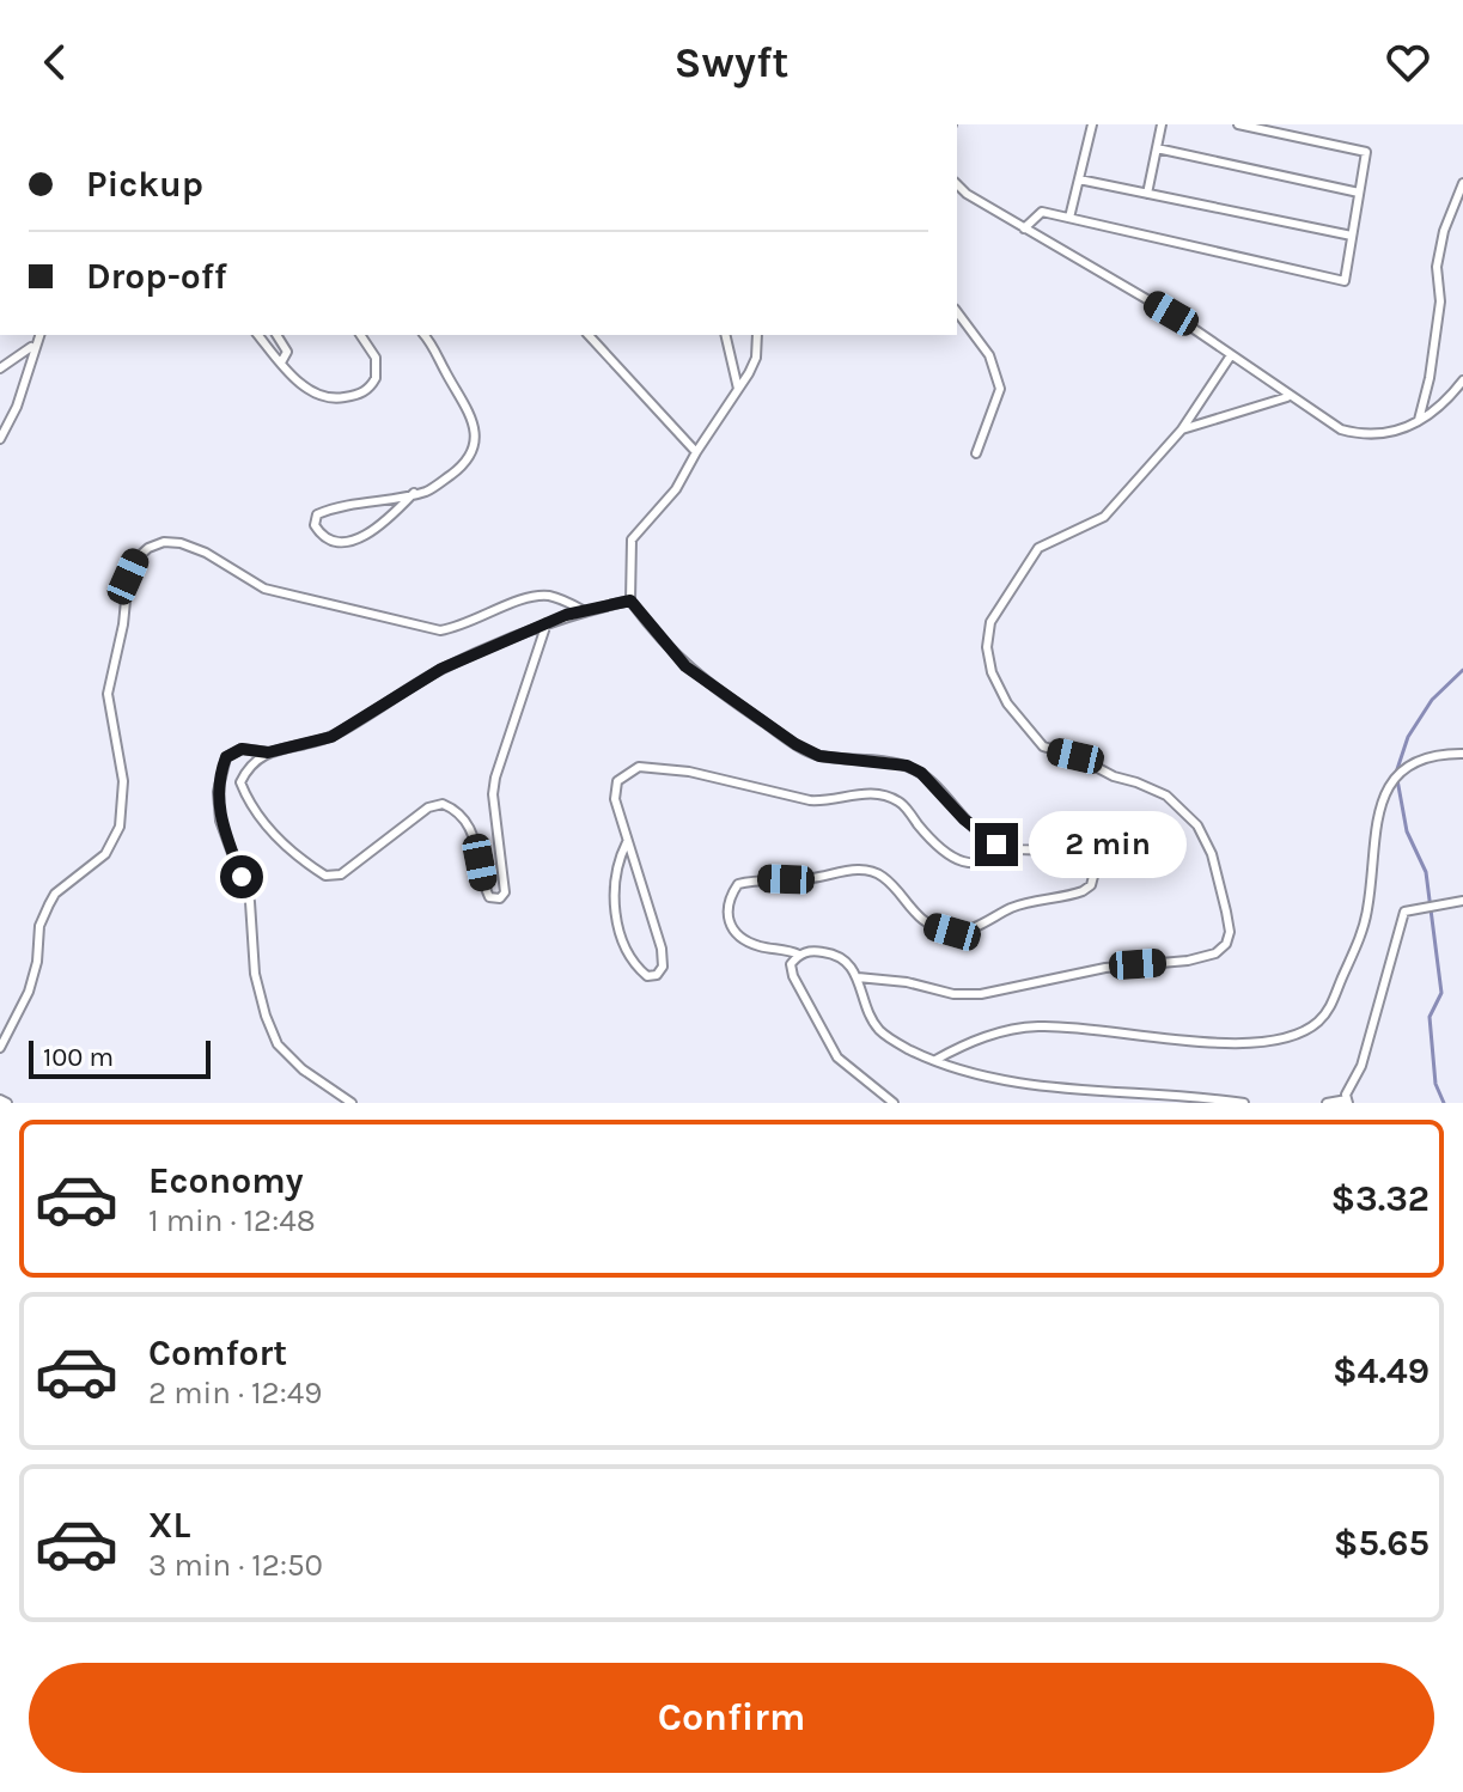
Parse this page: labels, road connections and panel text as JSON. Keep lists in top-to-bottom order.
{
  "scale_bar": "100 m",
  "page": {
    "header": "Swyft",
    "banner": ["Pickup", "Drop-off"],
    "bubble": "2 min",
    "scale": "100 m",
    "list": [
      {
        "name": "Economy",
        "note": "1 min · 12:48",
        "value": "$3.32"
      },
      {
        "name": "Comfort",
        "note": "2 min · 12:49",
        "value": "$4.49"
      },
      {
        "name": "XL",
        "note": "3 min · 12:50",
        "value": "$5.65"
      }
    ],
    "buttons": "Confirm"
  }
}
